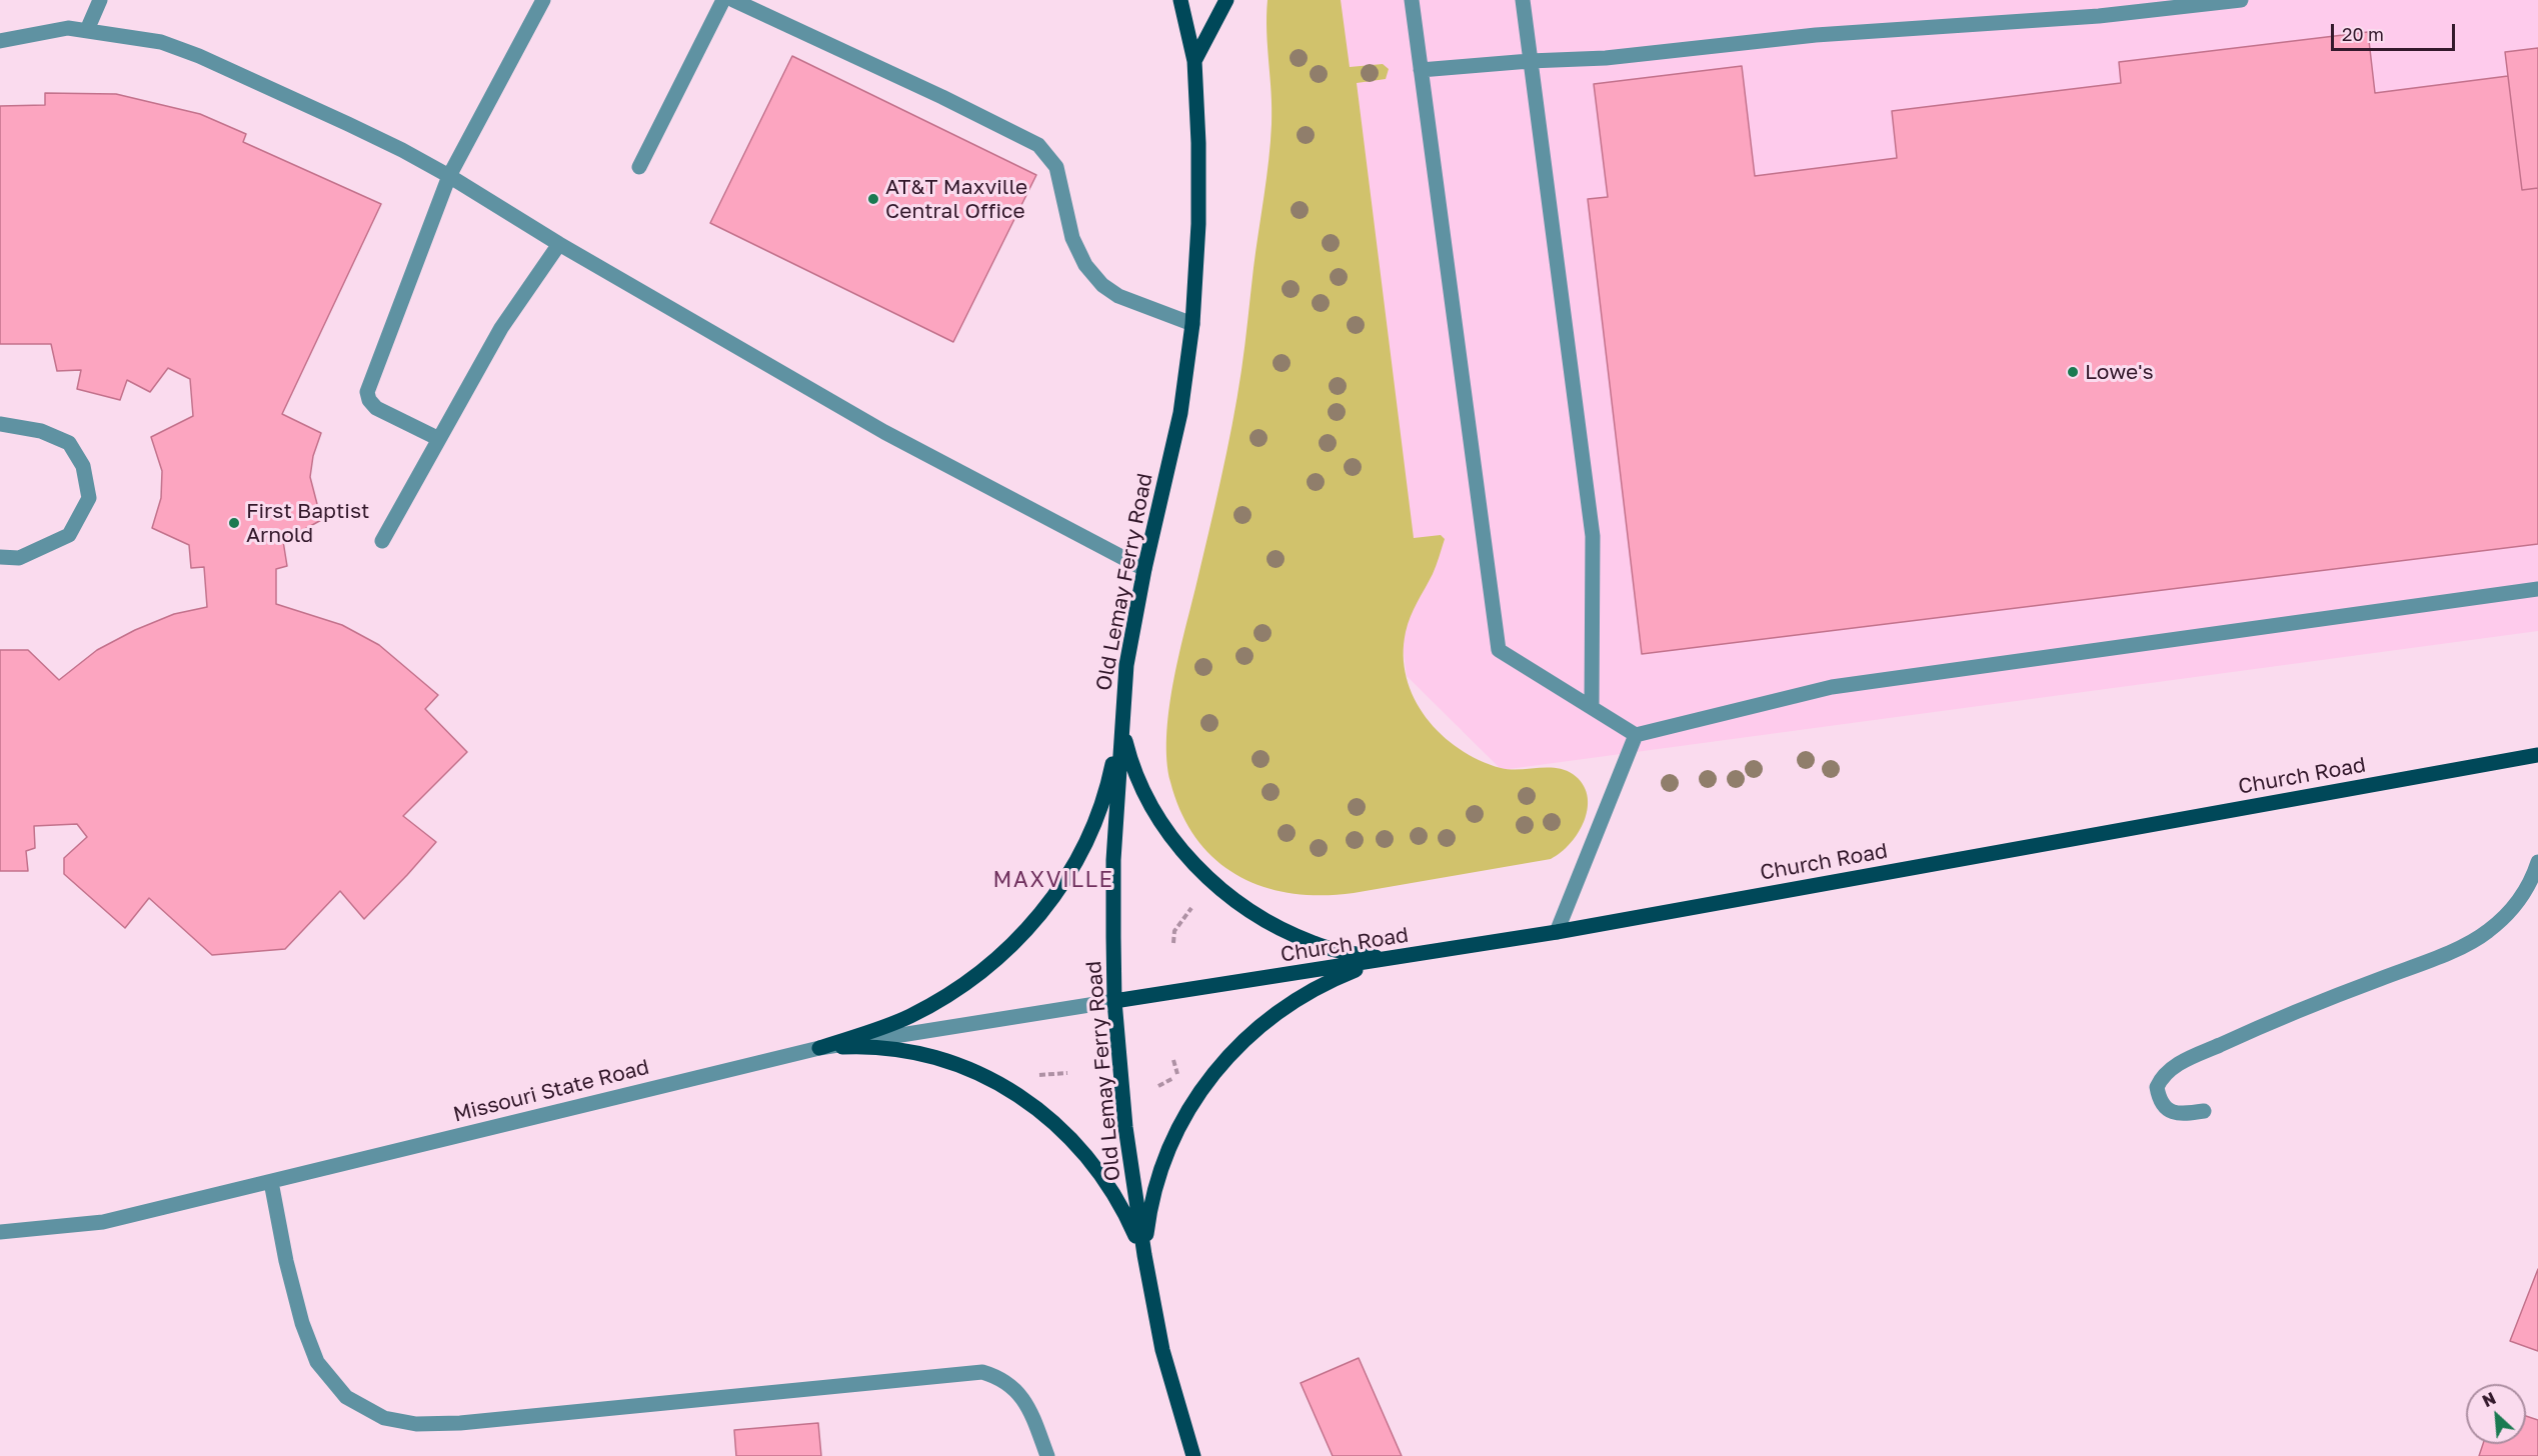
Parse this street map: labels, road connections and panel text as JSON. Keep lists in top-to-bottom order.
{
  "streets": {
    "main road": ["Old Lemay Ferry Road", "Church Road"],
    "street": ["Missouri State Road"]
  },
  "crossings": [
    ["Old Lemay Ferry Road", "Church Road"],
    ["Old Lemay Ferry Road", "Missouri State Road"],
    ["Church Road", "Missouri State Road"]
  ],
  "districts": ["MAXVILLE"],
  "places": ["AT&T Maxville Central Office", "Lowe's", "First Baptist Arnold"],
  "scale_bar": "20 m",
  "north": "top left"
}
